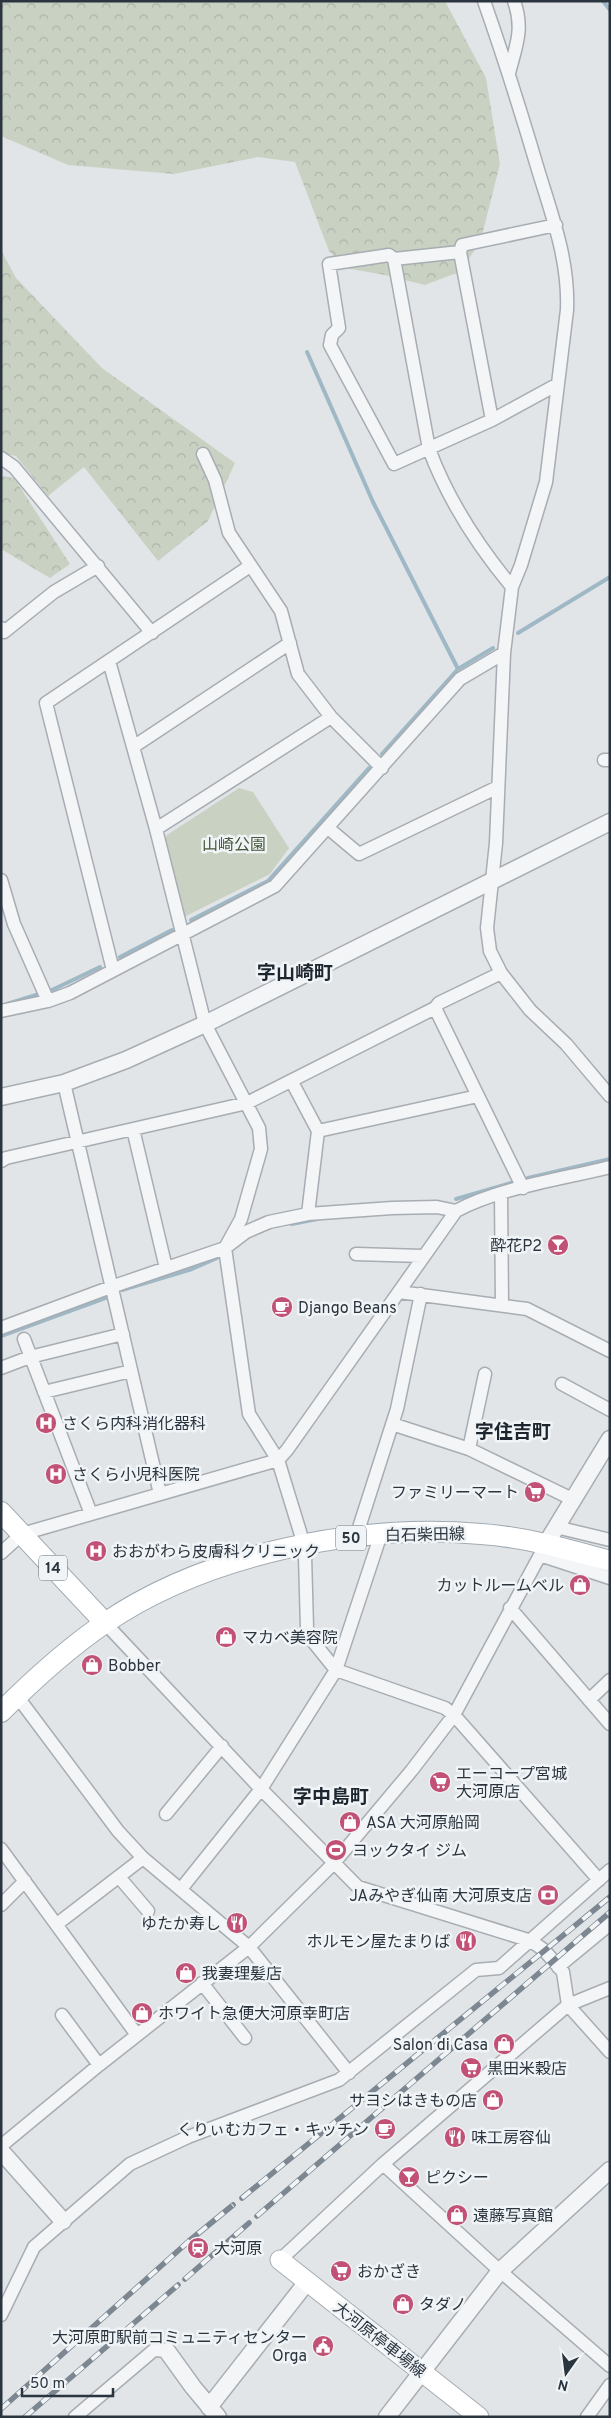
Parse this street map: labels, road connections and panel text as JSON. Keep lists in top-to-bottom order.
{
  "streets": {
    "main road": [
      "白石柴田線",
      "50",
      "14",
      "大河原停車場線"
    ]
  },
  "crossings": [
    ["白石柴田線", "14"]
  ],
  "districts": ["字山崎町", "字住吉町", "字中島町"],
  "parks": ["山崎公園"],
  "places": {
    "bar": ["酔花P2", "ピクシー"],
    "cafe": ["Django Beans", "くりぃむカフェ・キッチン"],
    "hospital": ["さくら内科消化器科", "さくら小児科医院", "おおがわら皮膚科クリニック"],
    "supermarket": [
      "ファミリーマート",
      "エーコープ宮城 大河原店",
      "黒田米穀店",
      "おかざき"
    ],
    "shop": [
      "カットルームベル",
      "マカベ美容院",
      "Bobber",
      "ASA 大河原船岡",
      "我妻理髪店",
      "ホワイト急便大河原幸町店",
      "Salon di Casa",
      "サヨシはきもの店",
      "遠藤写真館",
      "タダノ"
    ],
    "sports": ["ヨックタイ ジム"],
    "bank": ["JAみやぎ仙南 大河原支店"],
    "restaurant": ["ゆたか寿し", "ホルモン屋たまりば", "味工房容仙"],
    "station": ["大河原"],
    "public building": ["大河原町駅前コミュニティセンター Orga"]
  },
  "scale_bar": "50 m",
  "north": "bottom"
}
